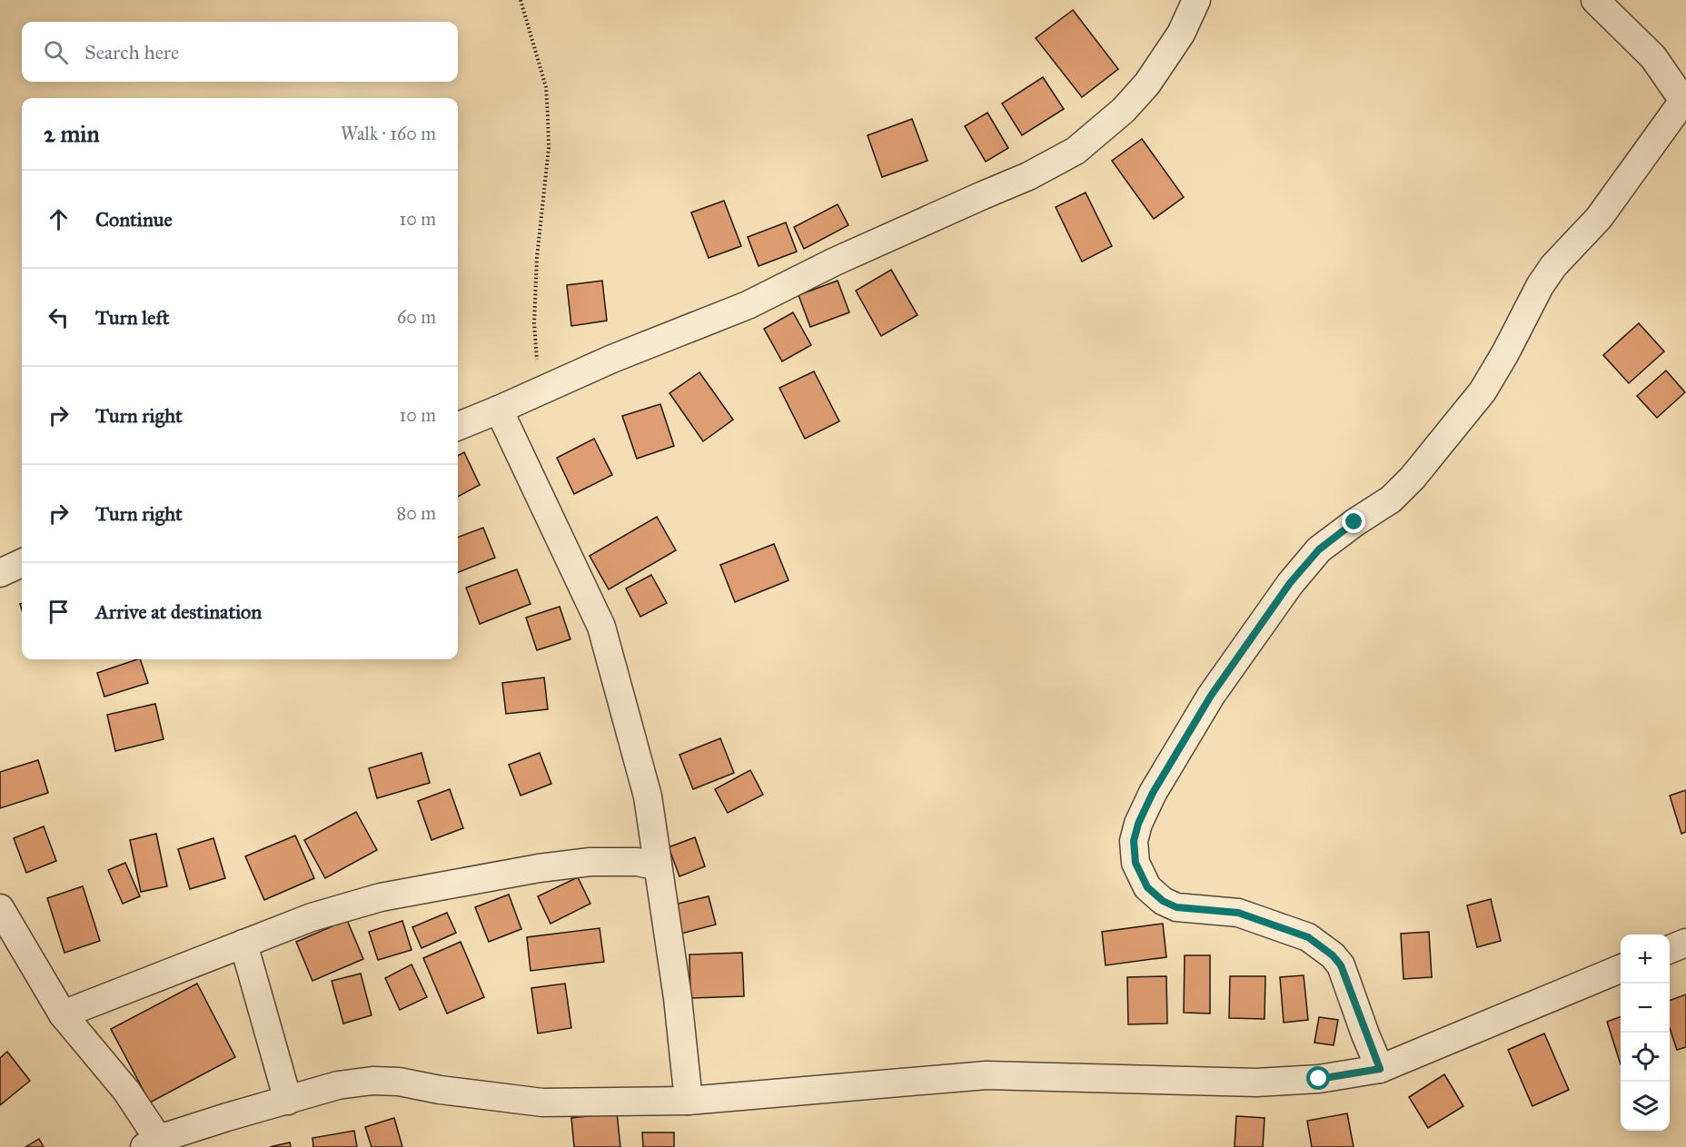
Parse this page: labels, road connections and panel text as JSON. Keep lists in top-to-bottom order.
{
  "page": {
    "search": "Search here",
    "heading": ["2 min", "Walk · 160 m"],
    "list": [
      ["Continue", "10 m"],
      ["Turn left", "60 m"],
      ["Turn right", "10 m"],
      ["Turn right", "80 m"],
      "Arrive at destination"
    ],
    "map_buttons": ["+", "−"]
  }
}
